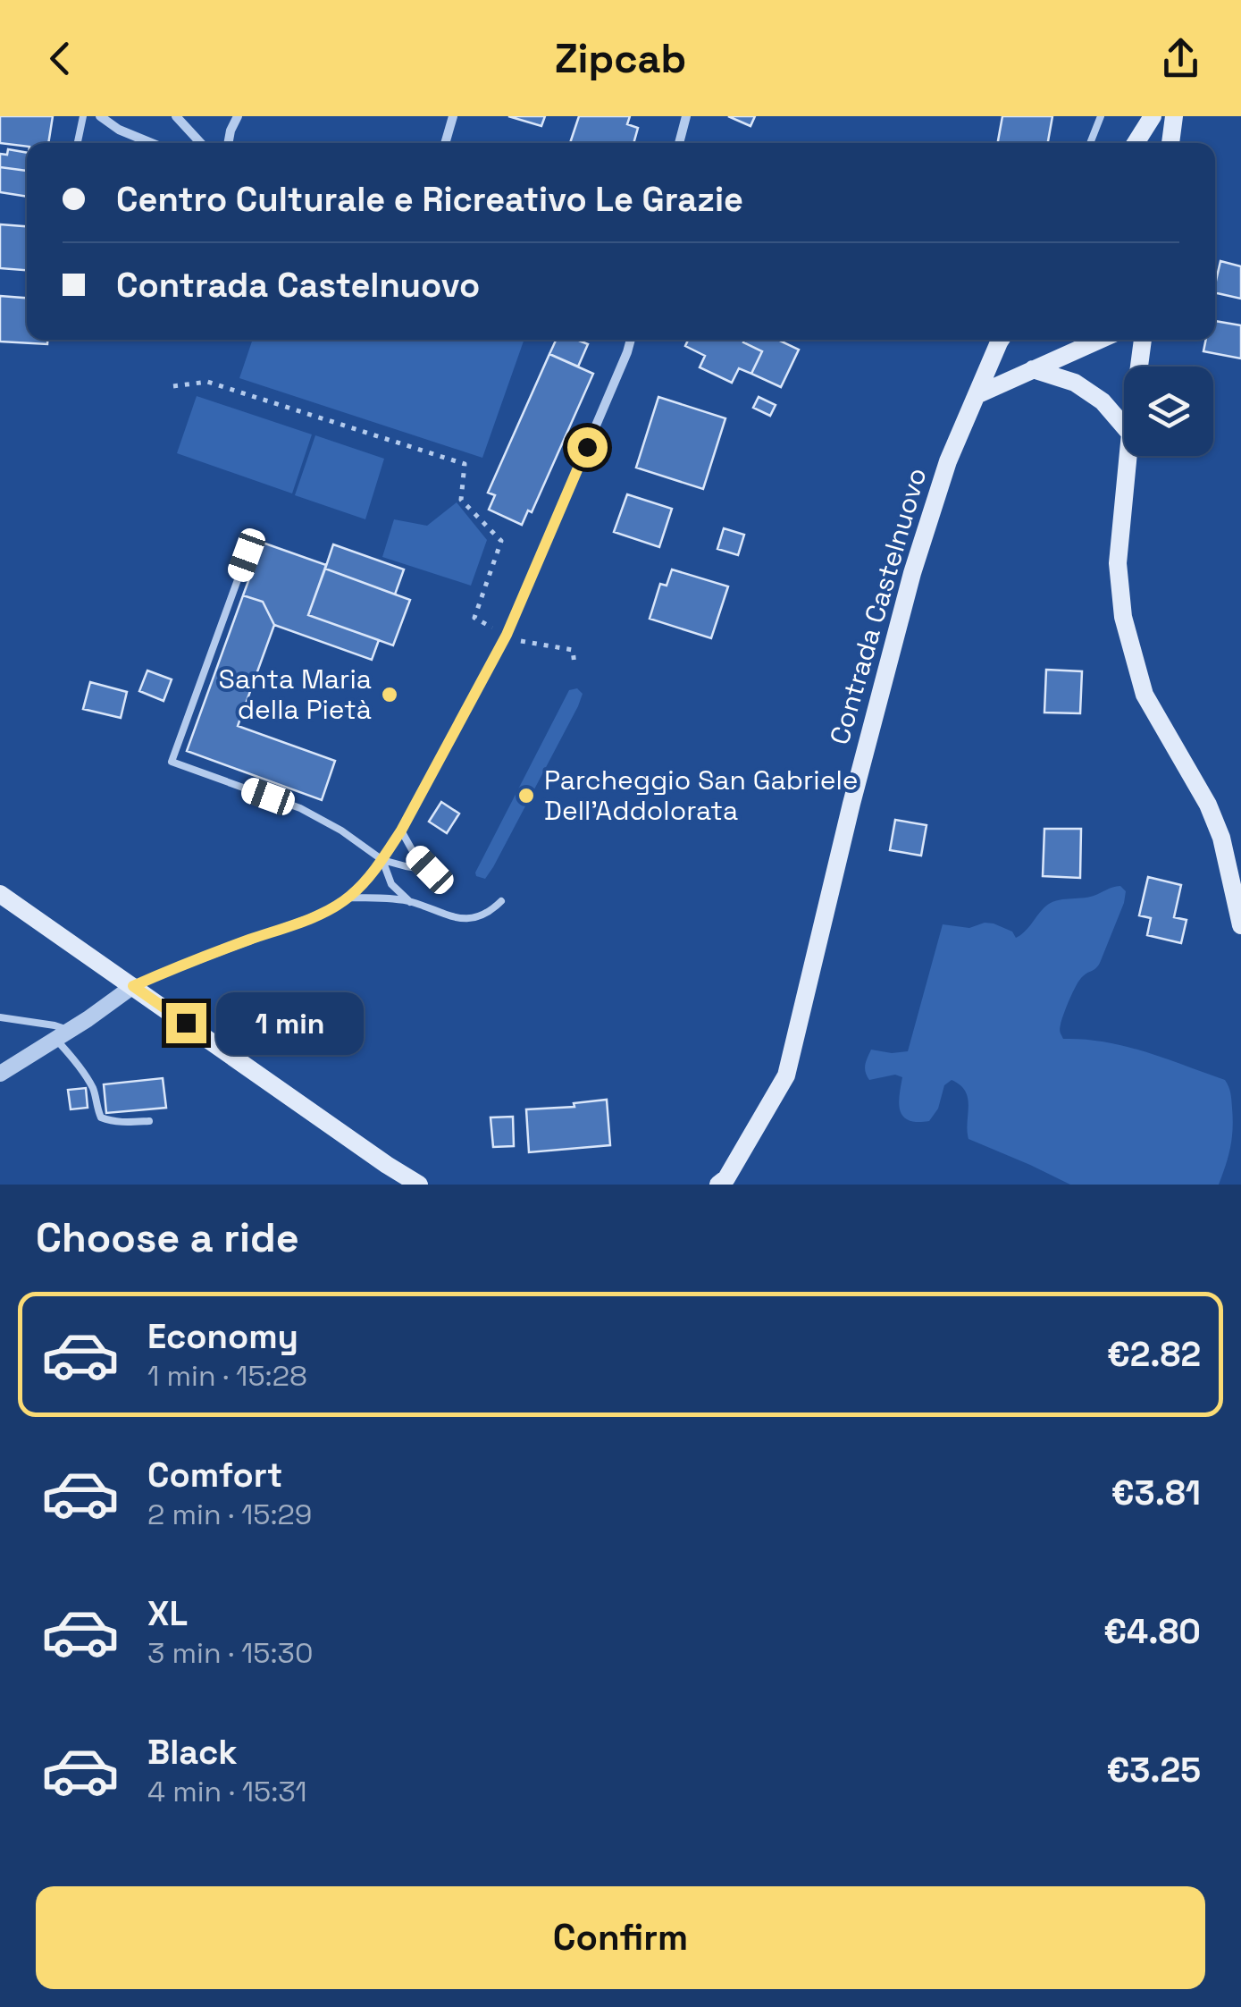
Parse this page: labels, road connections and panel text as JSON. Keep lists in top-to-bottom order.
{
  "streets": {
    "main road": ["Contrada Castelnuovo"]
  },
  "places": ["Santa Maria della Pietà", "Parcheggio San Gabriele Dell'Addolorata"],
  "page": {
    "header": "Zipcab",
    "banner": ["Centro Culturale e Ricreativo Le Grazie", "Contrada Castelnuovo"],
    "bubble": "1 min",
    "heading": "Choose a ride",
    "list": [
      {
        "name": "Economy",
        "note": "1 min · 15:28",
        "value": "€2.82"
      },
      {
        "name": "Comfort",
        "note": "2 min · 15:29",
        "value": "€3.81"
      },
      {
        "name": "XL",
        "note": "3 min · 15:30",
        "value": "€4.80"
      },
      {
        "name": "Black",
        "note": "4 min · 15:31",
        "value": "€3.25"
      }
    ],
    "buttons": "Confirm"
  }
}
